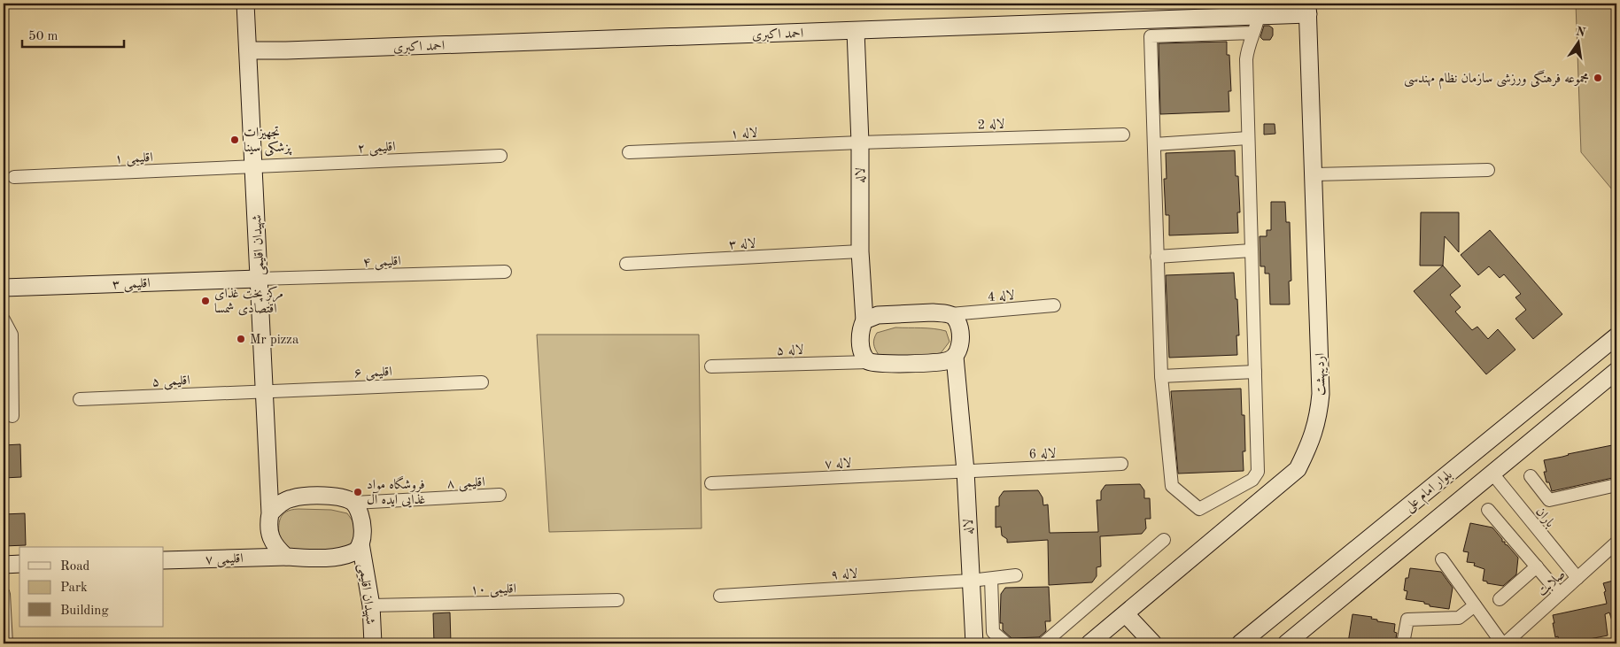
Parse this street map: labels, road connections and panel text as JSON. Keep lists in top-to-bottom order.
{
  "streets": {
    "street": [
      "احمد اکبری",
      "لاله 2",
      "لاله ۱",
      "اقلیمی ۲",
      "اقلیمی ۱",
      "لاله",
      "لاله ۳",
      "شهیدان اقلیمی",
      "اقلیمی ۴",
      "اقلیمی ۳",
      "لاله 4",
      "لاله ۵",
      "اقلیمی ۶",
      "اردیبهشت",
      "اقلیمی ۵",
      "لاله 6",
      "لاله ۷",
      "اقلیمی ۸",
      "بلوار امام علی",
      "باران",
      "اقلیمی ۷",
      "لاله ۹",
      "صلابت",
      "اقلیمی ۱۰"
    ]
  },
  "crossings": [
    ["احمد اکبری", "لاله"],
    ["احمد اکبری", "شهیدان اقلیمی"],
    ["احمد اکبری", "اردیبهشت"],
    ["لاله 2", "لاله ۱"],
    ["لاله 2", "لاله"],
    ["لاله ۱", "لاله"],
    ["اقلیمی ۲", "اقلیمی ۱"],
    ["اقلیمی ۲", "شهیدان اقلیمی"],
    ["اقلیمی ۱", "شهیدان اقلیمی"],
    ["لاله", "لاله ۳"],
    ["لاله", "لاله 4"],
    ["لاله", "لاله ۵"],
    ["لاله", "لاله 6"],
    ["لاله", "لاله ۷"],
    ["لاله", "لاله ۹"],
    ["شهیدان اقلیمی", "اقلیمی ۴"],
    ["شهیدان اقلیمی", "اقلیمی ۳"],
    ["شهیدان اقلیمی", "اقلیمی ۶"],
    ["شهیدان اقلیمی", "اقلیمی ۵"],
    ["شهیدان اقلیمی", "اقلیمی ۸"],
    ["شهیدان اقلیمی", "اقلیمی ۷"],
    ["شهیدان اقلیمی", "اقلیمی ۱۰"],
    ["اقلیمی ۴", "اقلیمی ۳"],
    ["اقلیمی ۶", "اقلیمی ۵"],
    ["لاله 6", "لاله ۷"],
    ["اقلیمی ۸", "اقلیمی ۷"],
    ["بلوار امام علی", "باران"],
    ["باران", "صلابت"]
  ],
  "places": [
    "مجموعه فرهنگی ورزشی سازمان نظام مهندسی",
    "تجهیزات پزشکی سینا",
    "مرکز پخت غذای اقتصادی شمسا",
    "Mr pizza",
    "فروشگاه مواد غذایی ایده آل"
  ],
  "legend": ["Road", "Park", "Building"],
  "scale_bar": "50 m",
  "north": "top"
}
